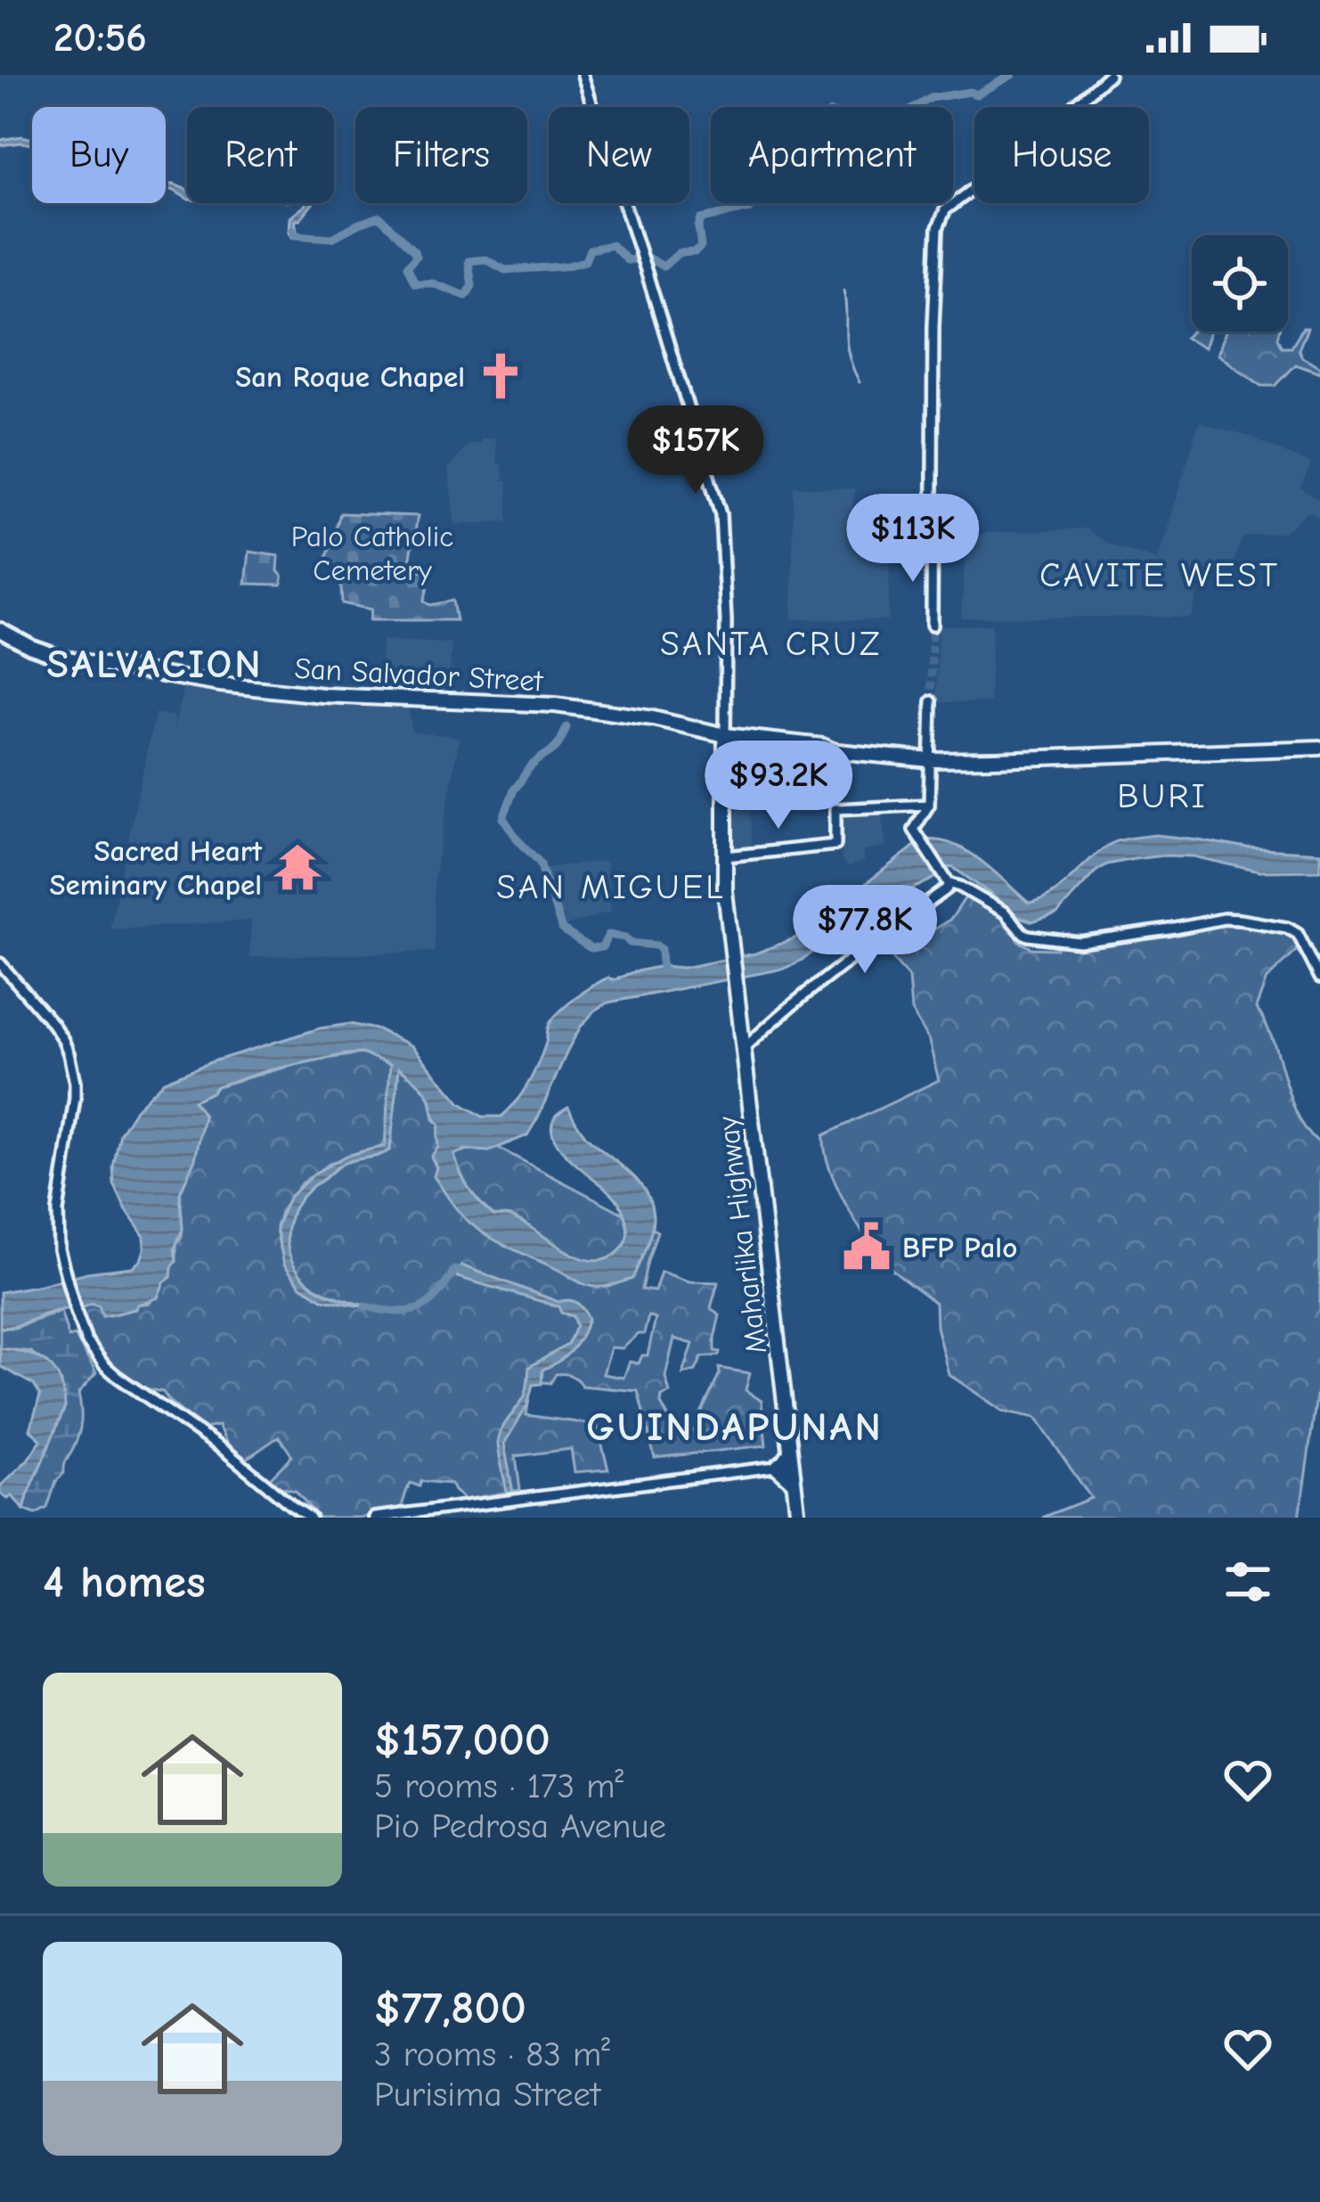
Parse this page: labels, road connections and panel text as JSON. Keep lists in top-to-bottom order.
{
  "streets": {
    "highway": ["San Salvador Street", "Maharlika Highway"]
  },
  "crossings": [
    ["San Salvador Street", "Maharlika Highway"]
  ],
  "districts": [
    "CAVITE WEST",
    "SANTA CRUZ",
    "SALVACION",
    "BURI",
    "SAN MIGUEL",
    "GUINDAPUNAN"
  ],
  "parks": ["Palo Catholic Cemetery"],
  "places": {
    "church": ["San Roque Chapel"],
    "temple": ["Sacred Heart Seminary Chapel"],
    "public building": ["BFP Palo"]
  },
  "page": {
    "status": "20:56",
    "chip": [
      "Buy",
      "Rent",
      "Filters",
      "New",
      "Apartment",
      "House"
    ],
    "price": [
      "$157K",
      "$113K",
      "$93.2K",
      "$77.8K"
    ],
    "heading": "4 homes",
    "list": [
      {
        "name": "$157,000",
        "note": "5 rooms · 173 m² · Pio Pedrosa Avenue"
      },
      {
        "name": "$77,800",
        "note": "3 rooms · 83 m² · Purisima Street"
      }
    ]
  }
}
